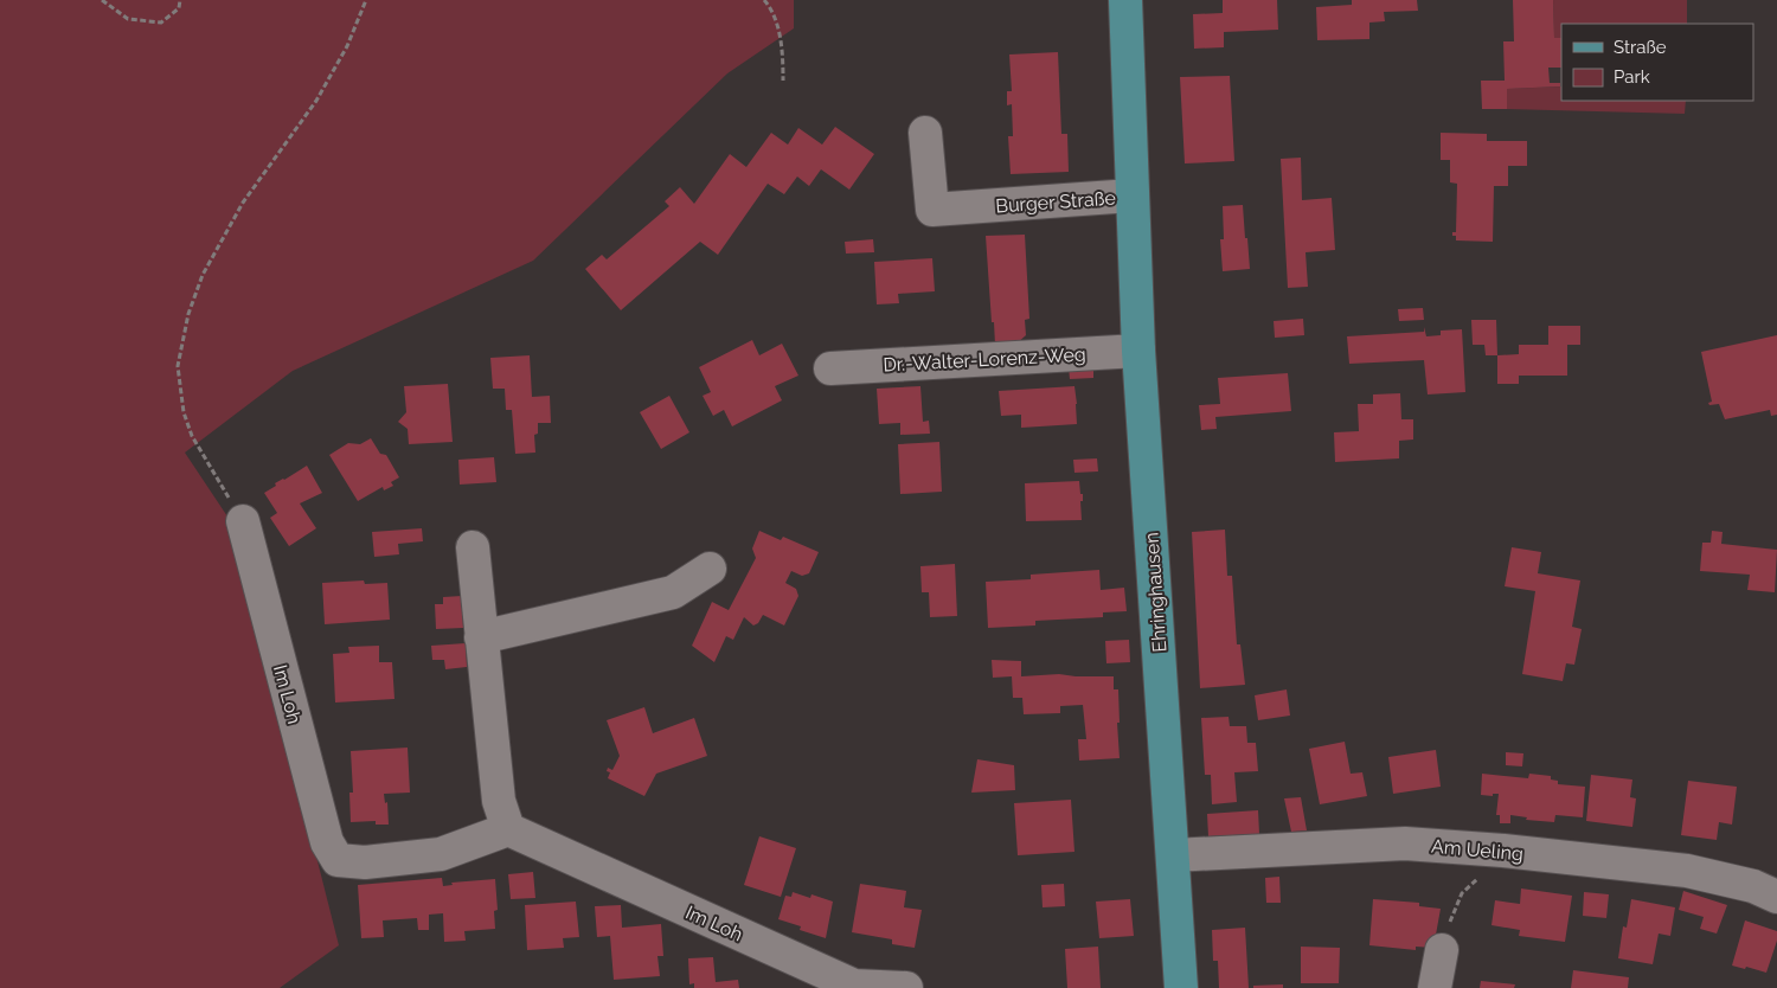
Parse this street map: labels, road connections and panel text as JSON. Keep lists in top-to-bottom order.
{
  "streets": {
    "main road": ["Burger Straße", "Ehringhausen"],
    "street": ["Dr.-Walter-Lorenz-Weg", "Im Loh", "Am Ueling"]
  },
  "crossings": [
    ["Burger Straße", "Ehringhausen"],
    ["Dr.-Walter-Lorenz-Weg", "Ehringhausen"],
    ["Ehringhausen", "Am Ueling"]
  ],
  "legend": ["Straße", "Park"]
}
